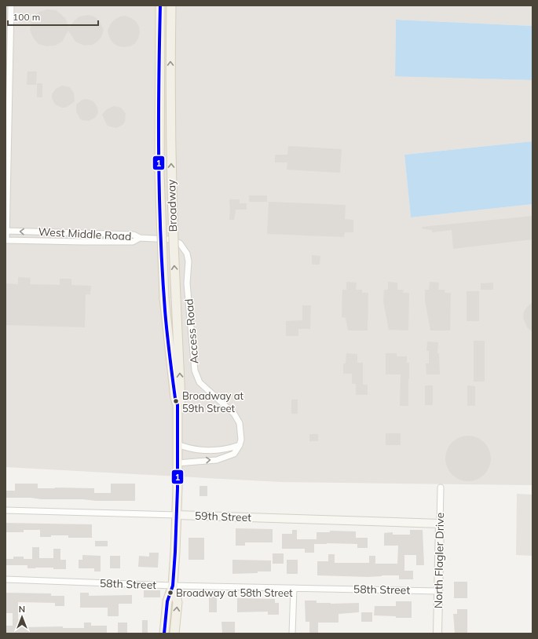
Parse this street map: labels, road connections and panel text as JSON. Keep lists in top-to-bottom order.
{
  "streets": {
    "main road": ["Broadway"],
    "street": [
      "West Middle Road",
      "Access Road",
      "59th Street",
      "North Flagler Drive",
      "58th Street"
    ]
  },
  "crossings": [
    ["Broadway", "59th Street"],
    ["Broadway", "58th Street"],
    ["West Middle Road", "Access Road"],
    ["59th Street", "North Flagler Drive"],
    ["North Flagler Drive", "58th Street"]
  ],
  "places": ["Broadway at 59th Street", "Broadway at 58th Street"],
  "lines": ["transit line 1"],
  "scale_bar": "100 m",
  "north": "top"
}
